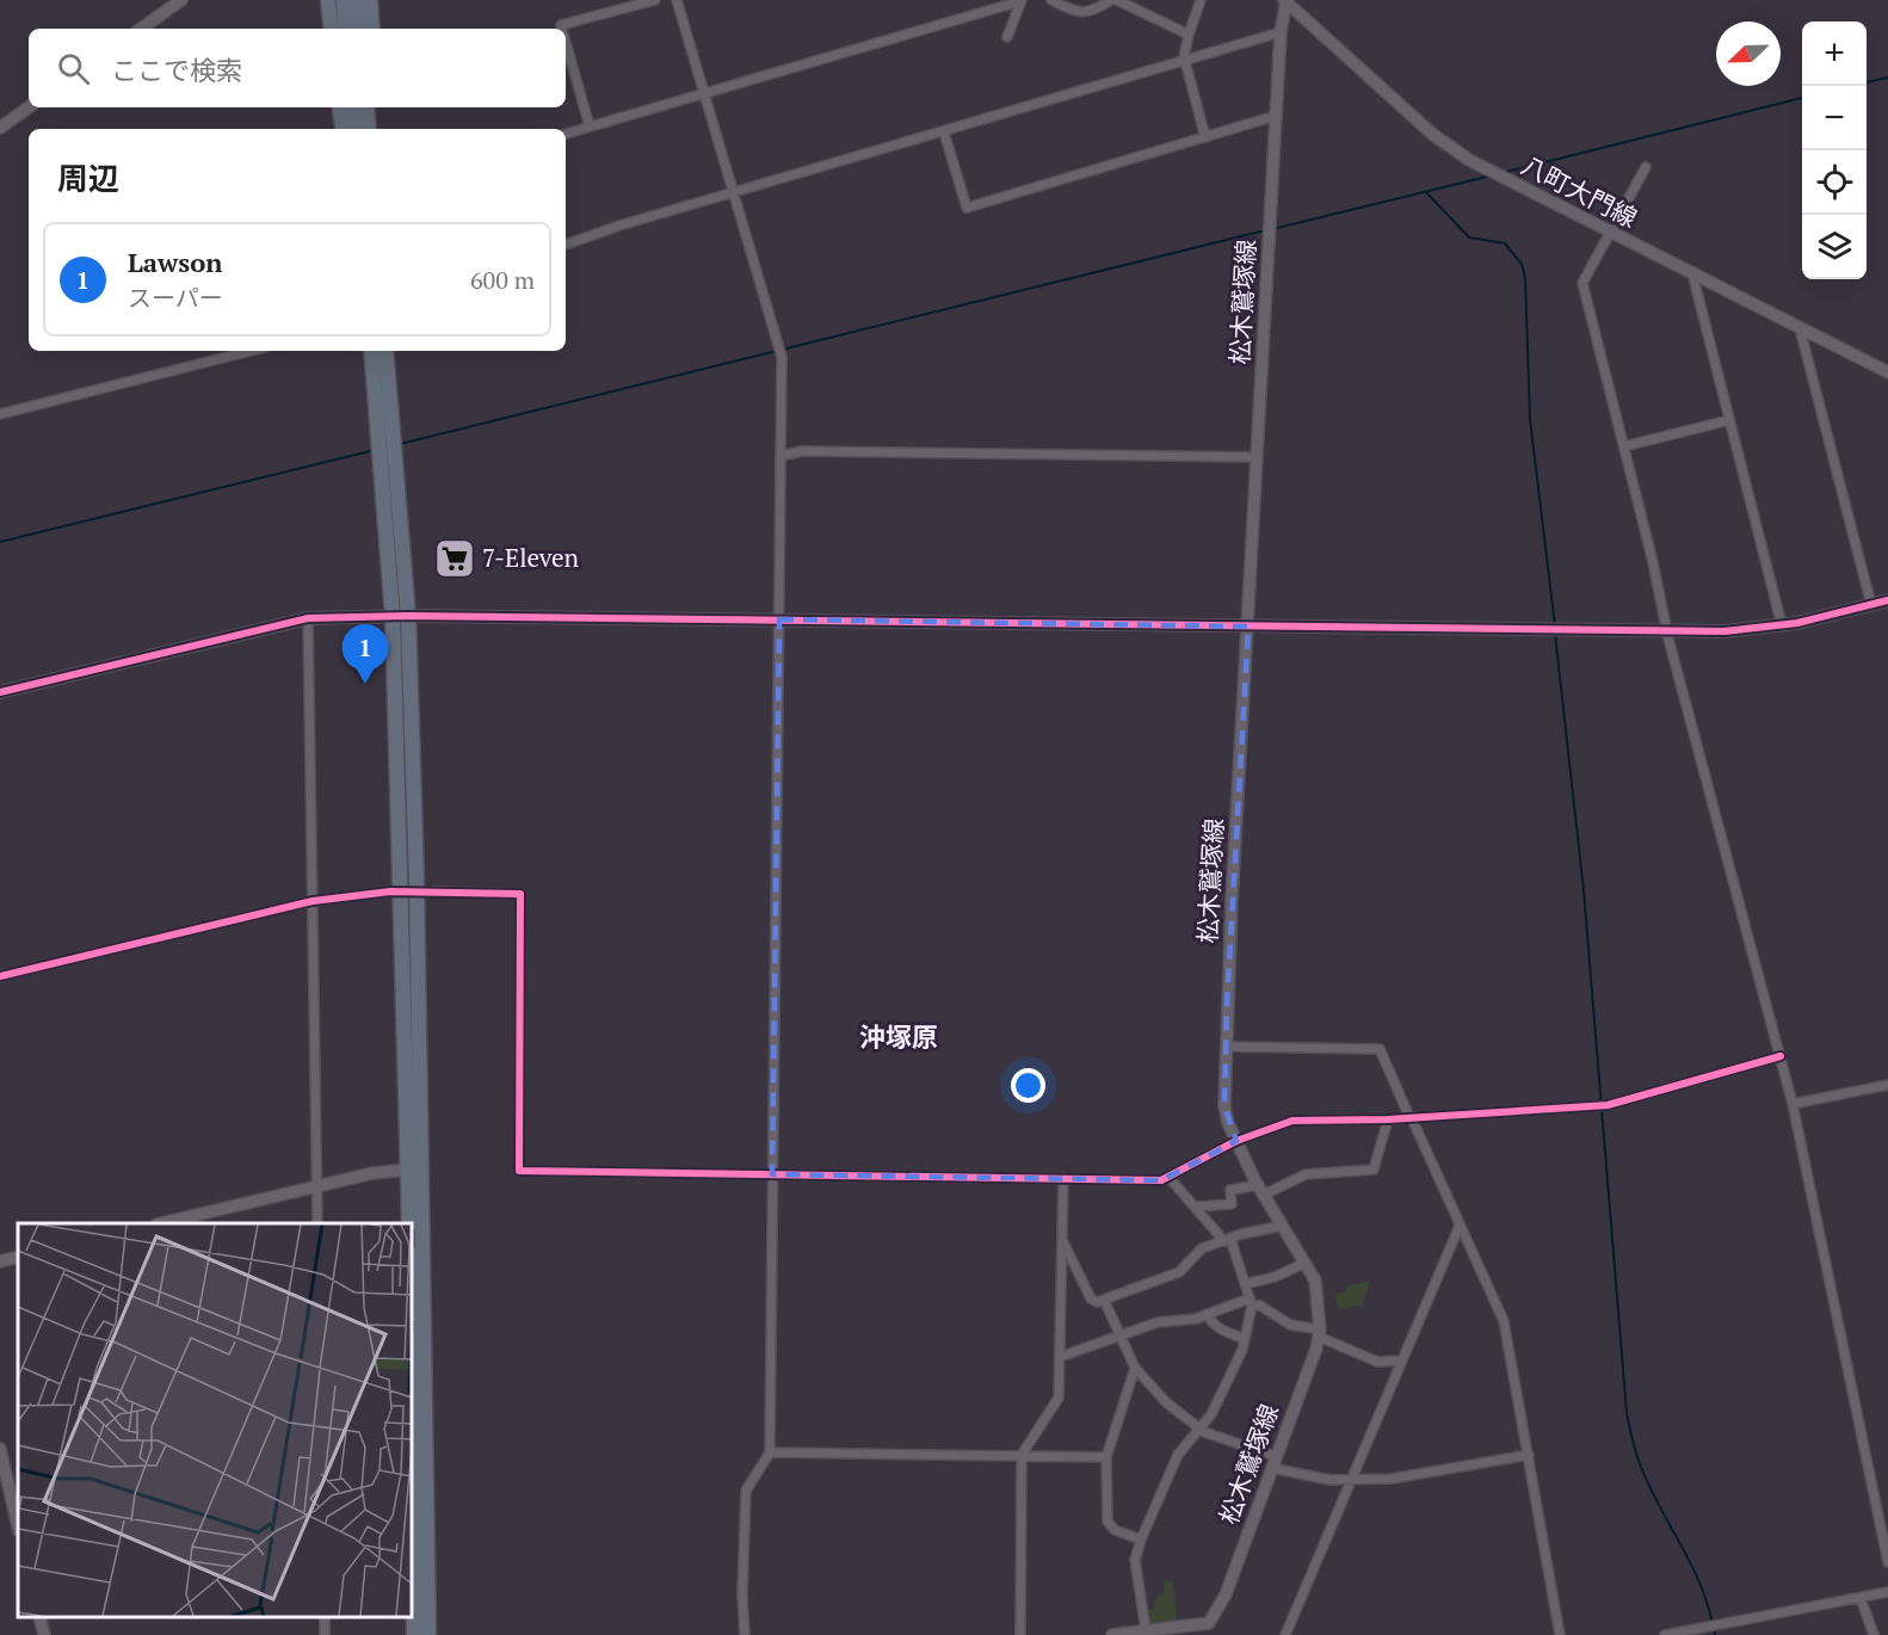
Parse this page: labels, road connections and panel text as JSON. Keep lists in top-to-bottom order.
{
  "streets": {
    "main road": ["八町大門線", "松木鷲塚線"]
  },
  "crossings": [
    ["八町大門線", "松木鷲塚線"]
  ],
  "districts": ["沖塚原"],
  "places": {
    "supermarket": ["7-Eleven"]
  },
  "north": "bottom left",
  "page": {
    "map_buttons": ["+", "−"],
    "search": "ここで検索",
    "heading": "周辺",
    "list": [
      {
        "mark": "1",
        "name": "Lawson",
        "note": "スーパー",
        "value": "600 m"
      }
    ],
    "pins": "1"
  }
}
